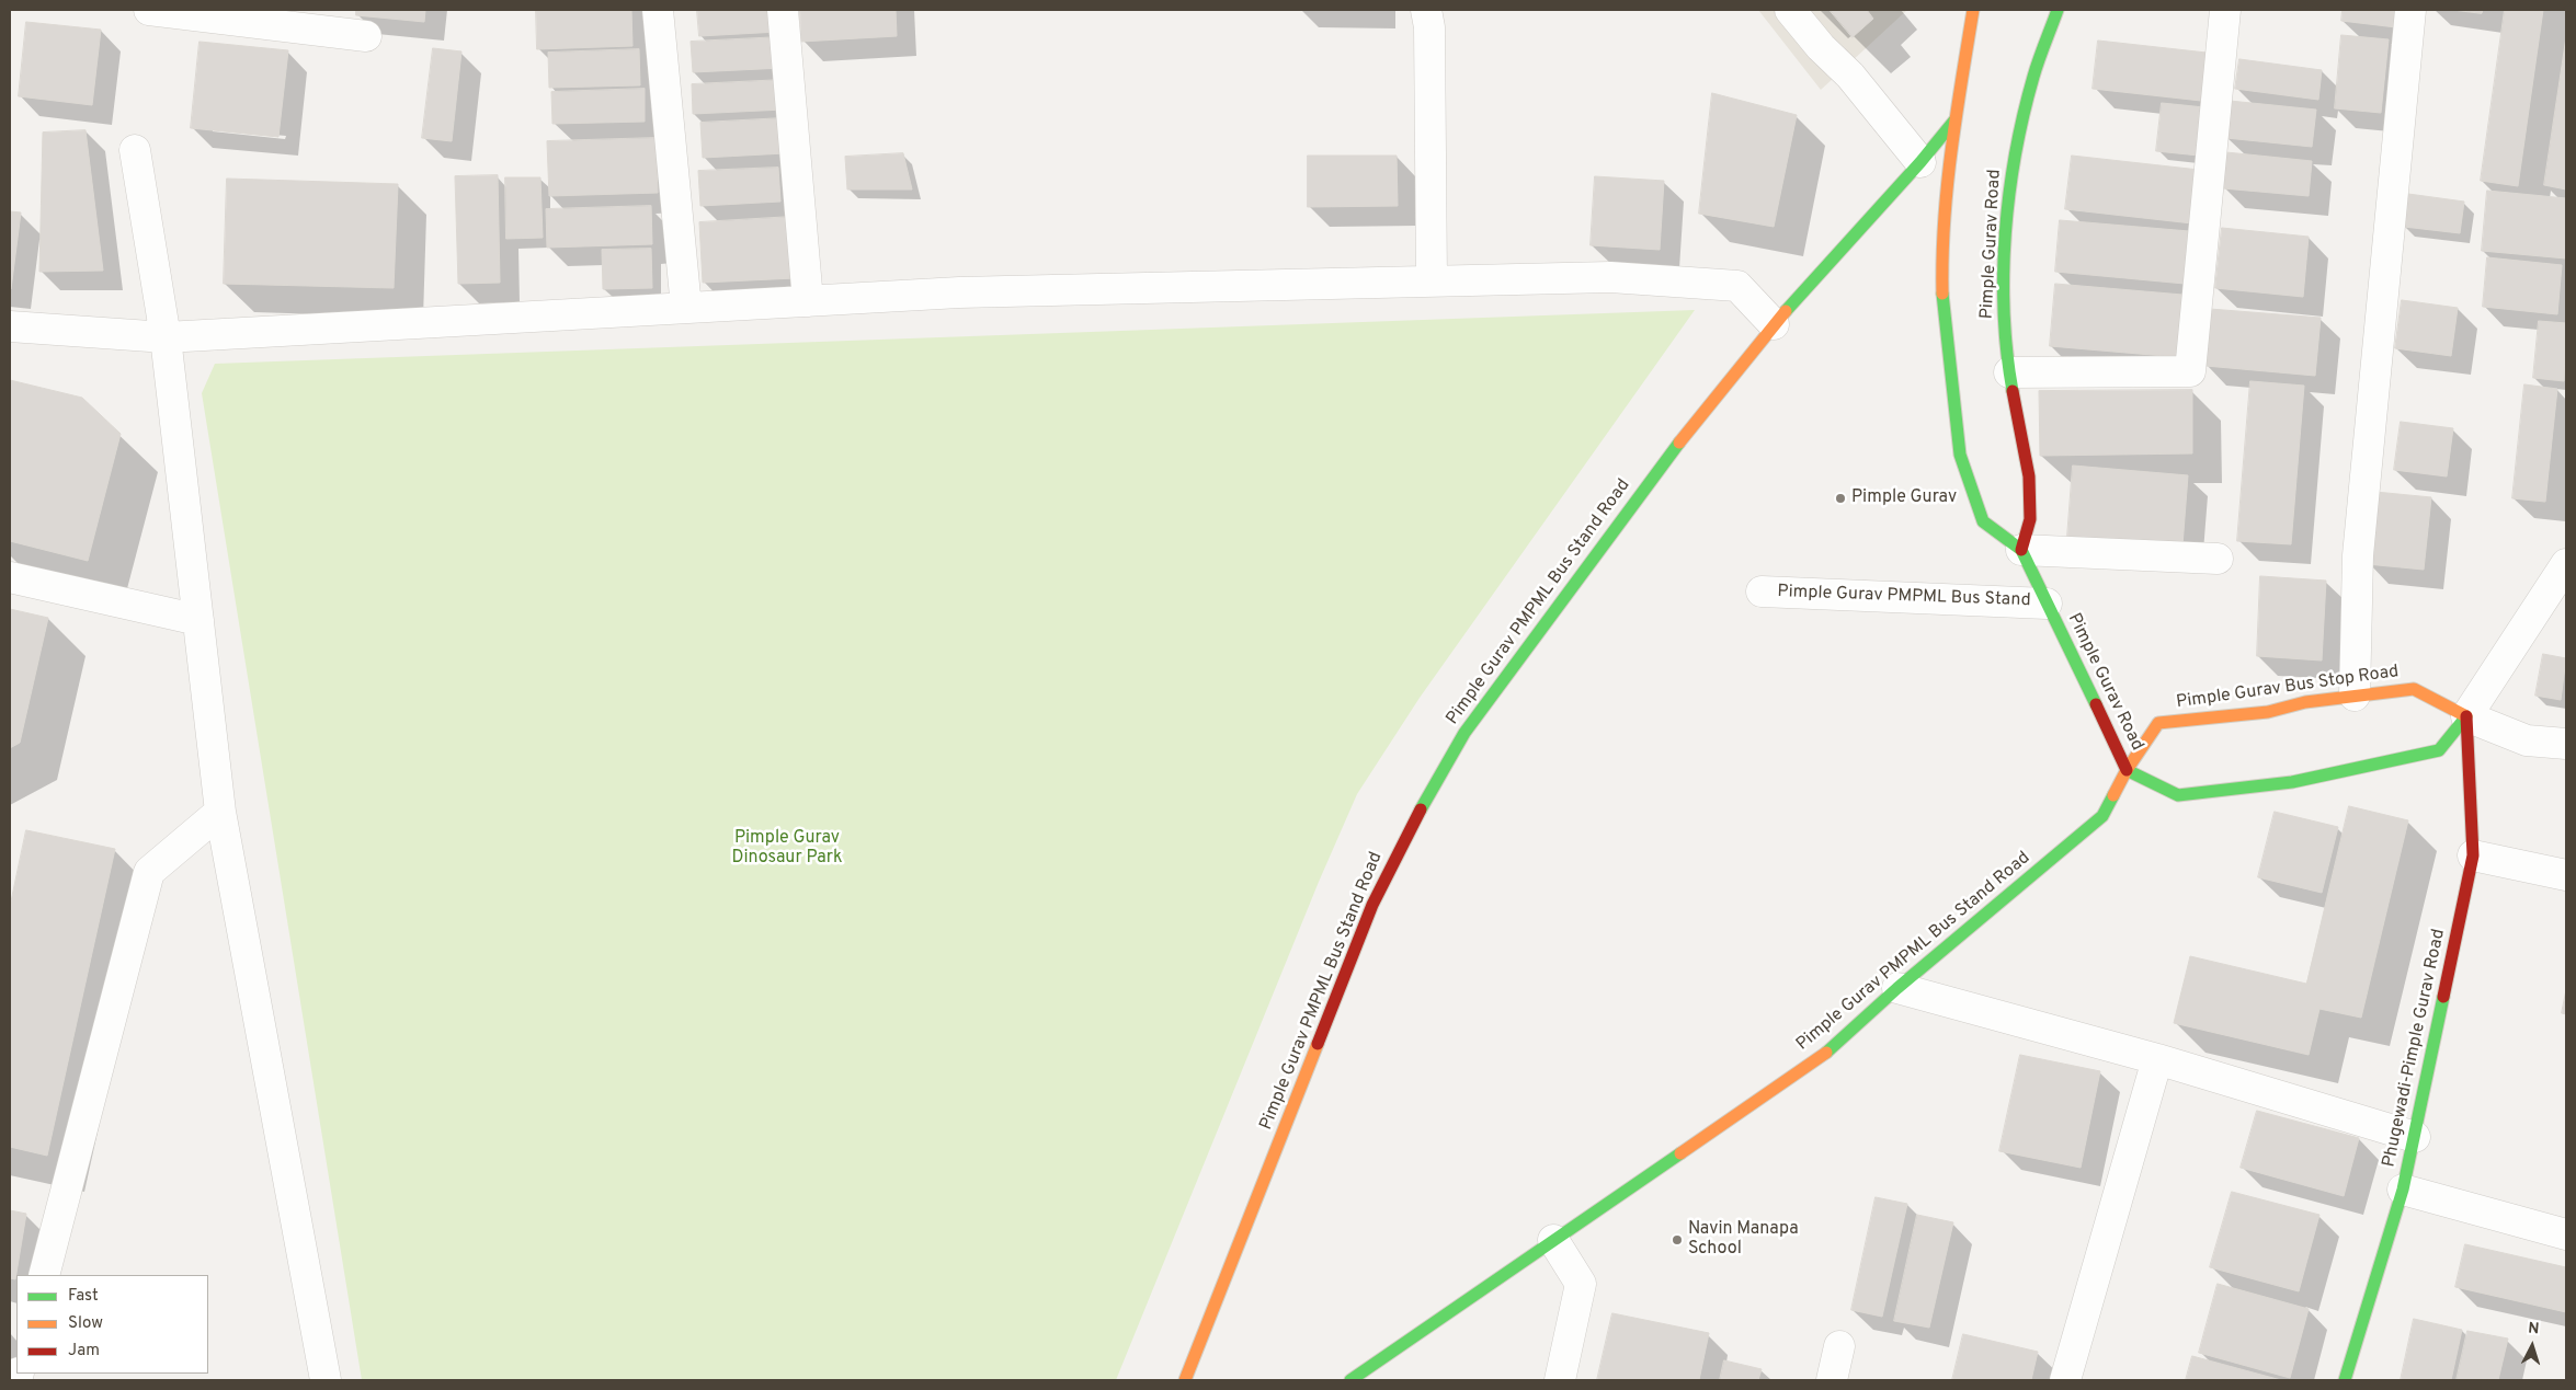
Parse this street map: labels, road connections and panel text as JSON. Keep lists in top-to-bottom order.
{
  "streets": {
    "street": [
      "Pimple Gurav Road",
      "Pimple Gurav PMPML Bus Stand",
      "Pimple Gurav PMPML Bus Stand Road",
      "Pimple Gurav Bus Stop Road",
      "Phugewadi-Pimple Gurav Road"
    ]
  },
  "crossings": [
    ["Pimple Gurav Road", "Pimple Gurav PMPML Bus Stand"],
    ["Pimple Gurav Road", "Pimple Gurav PMPML Bus Stand Road"],
    ["Pimple Gurav Road", "Pimple Gurav Bus Stop Road"],
    ["Pimple Gurav PMPML Bus Stand Road", "Pimple Gurav Bus Stop Road"],
    ["Pimple Gurav Bus Stop Road", "Phugewadi-Pimple Gurav Road"]
  ],
  "parks": ["Pimple Gurav Dinosaur Park"],
  "places": ["Pimple Gurav", "Navin Manapa School"],
  "legend": ["Fast", "Slow", "Jam"],
  "north": "top"
}
